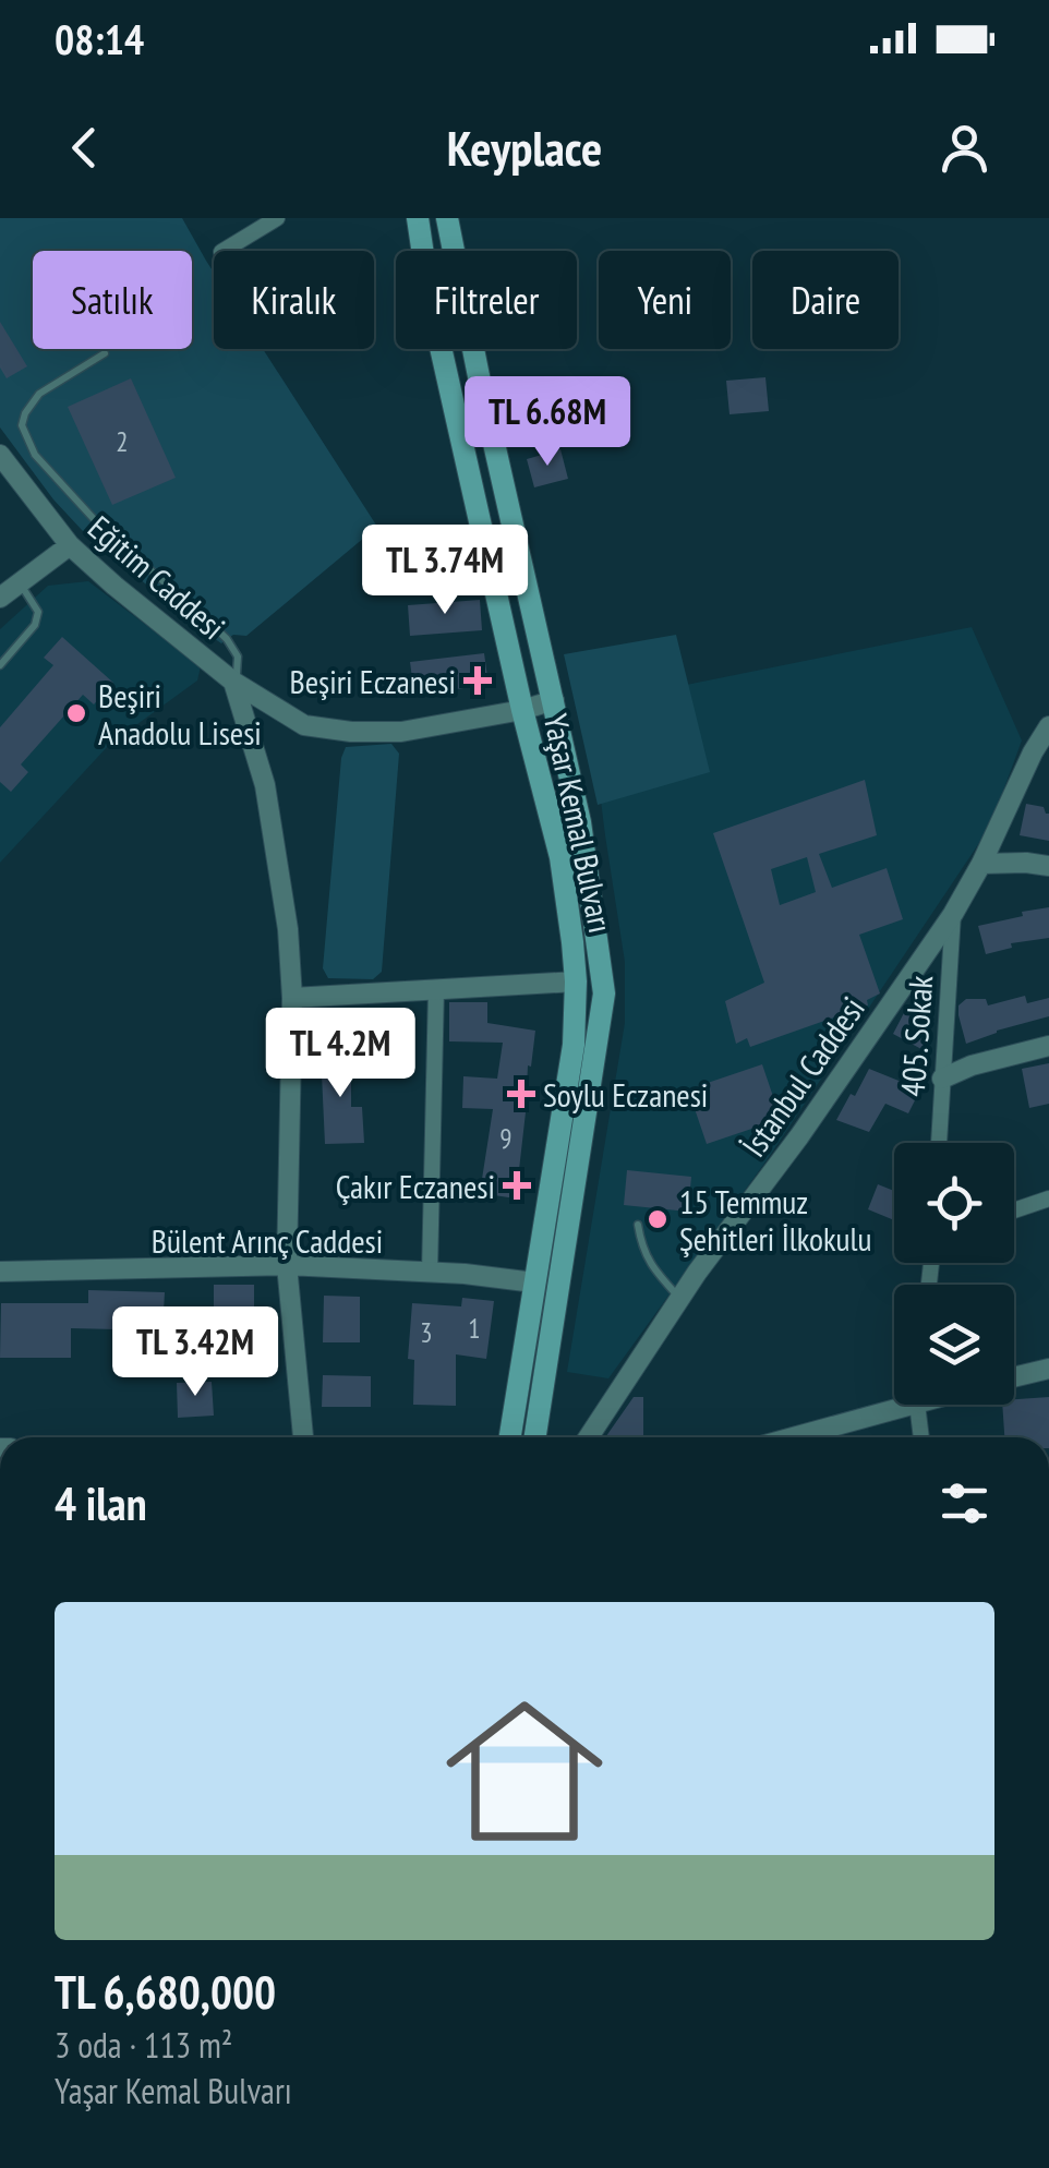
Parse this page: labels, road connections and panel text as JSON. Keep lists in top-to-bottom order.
{
  "streets": {
    "main road": ["Yaşar Kemal Bulvarı"],
    "street": [
      "Eğitim Caddesi",
      "405. Sokak",
      "İstanbul Caddesi",
      "Bülent Arınç Caddesi"
    ]
  },
  "crossings": [
    ["Eğitim Caddesi", "Yaşar Kemal Bulvarı"],
    ["Yaşar Kemal Bulvarı", "Bülent Arınç Caddesi"],
    ["405. Sokak", "İstanbul Caddesi"]
  ],
  "places": {
    "health": ["Beşiri Eczanesi", "Soylu Eczanesi", "Çakır Eczanesi"],
    "other": ["Beşiri Anadolu Lisesi", "15 Temmuz Şehitleri İlkokulu"]
  },
  "house_numbers": [
    "2",
    "9",
    "1",
    "3"
  ],
  "page": {
    "status": "08:14",
    "header": "Keyplace",
    "chip": [
      "Satılık",
      "Kiralık",
      "Filtreler",
      "Yeni",
      "Daire"
    ],
    "price": [
      "TL 6.68M",
      "TL 3.74M",
      "TL 4.2M",
      "TL 3.42M"
    ],
    "heading": "4 ilan",
    "list": [
      {
        "name": "TL 6,680,000",
        "note": "3 oda · 113 m² · Yaşar Kemal Bulvarı"
      }
    ]
  }
}
